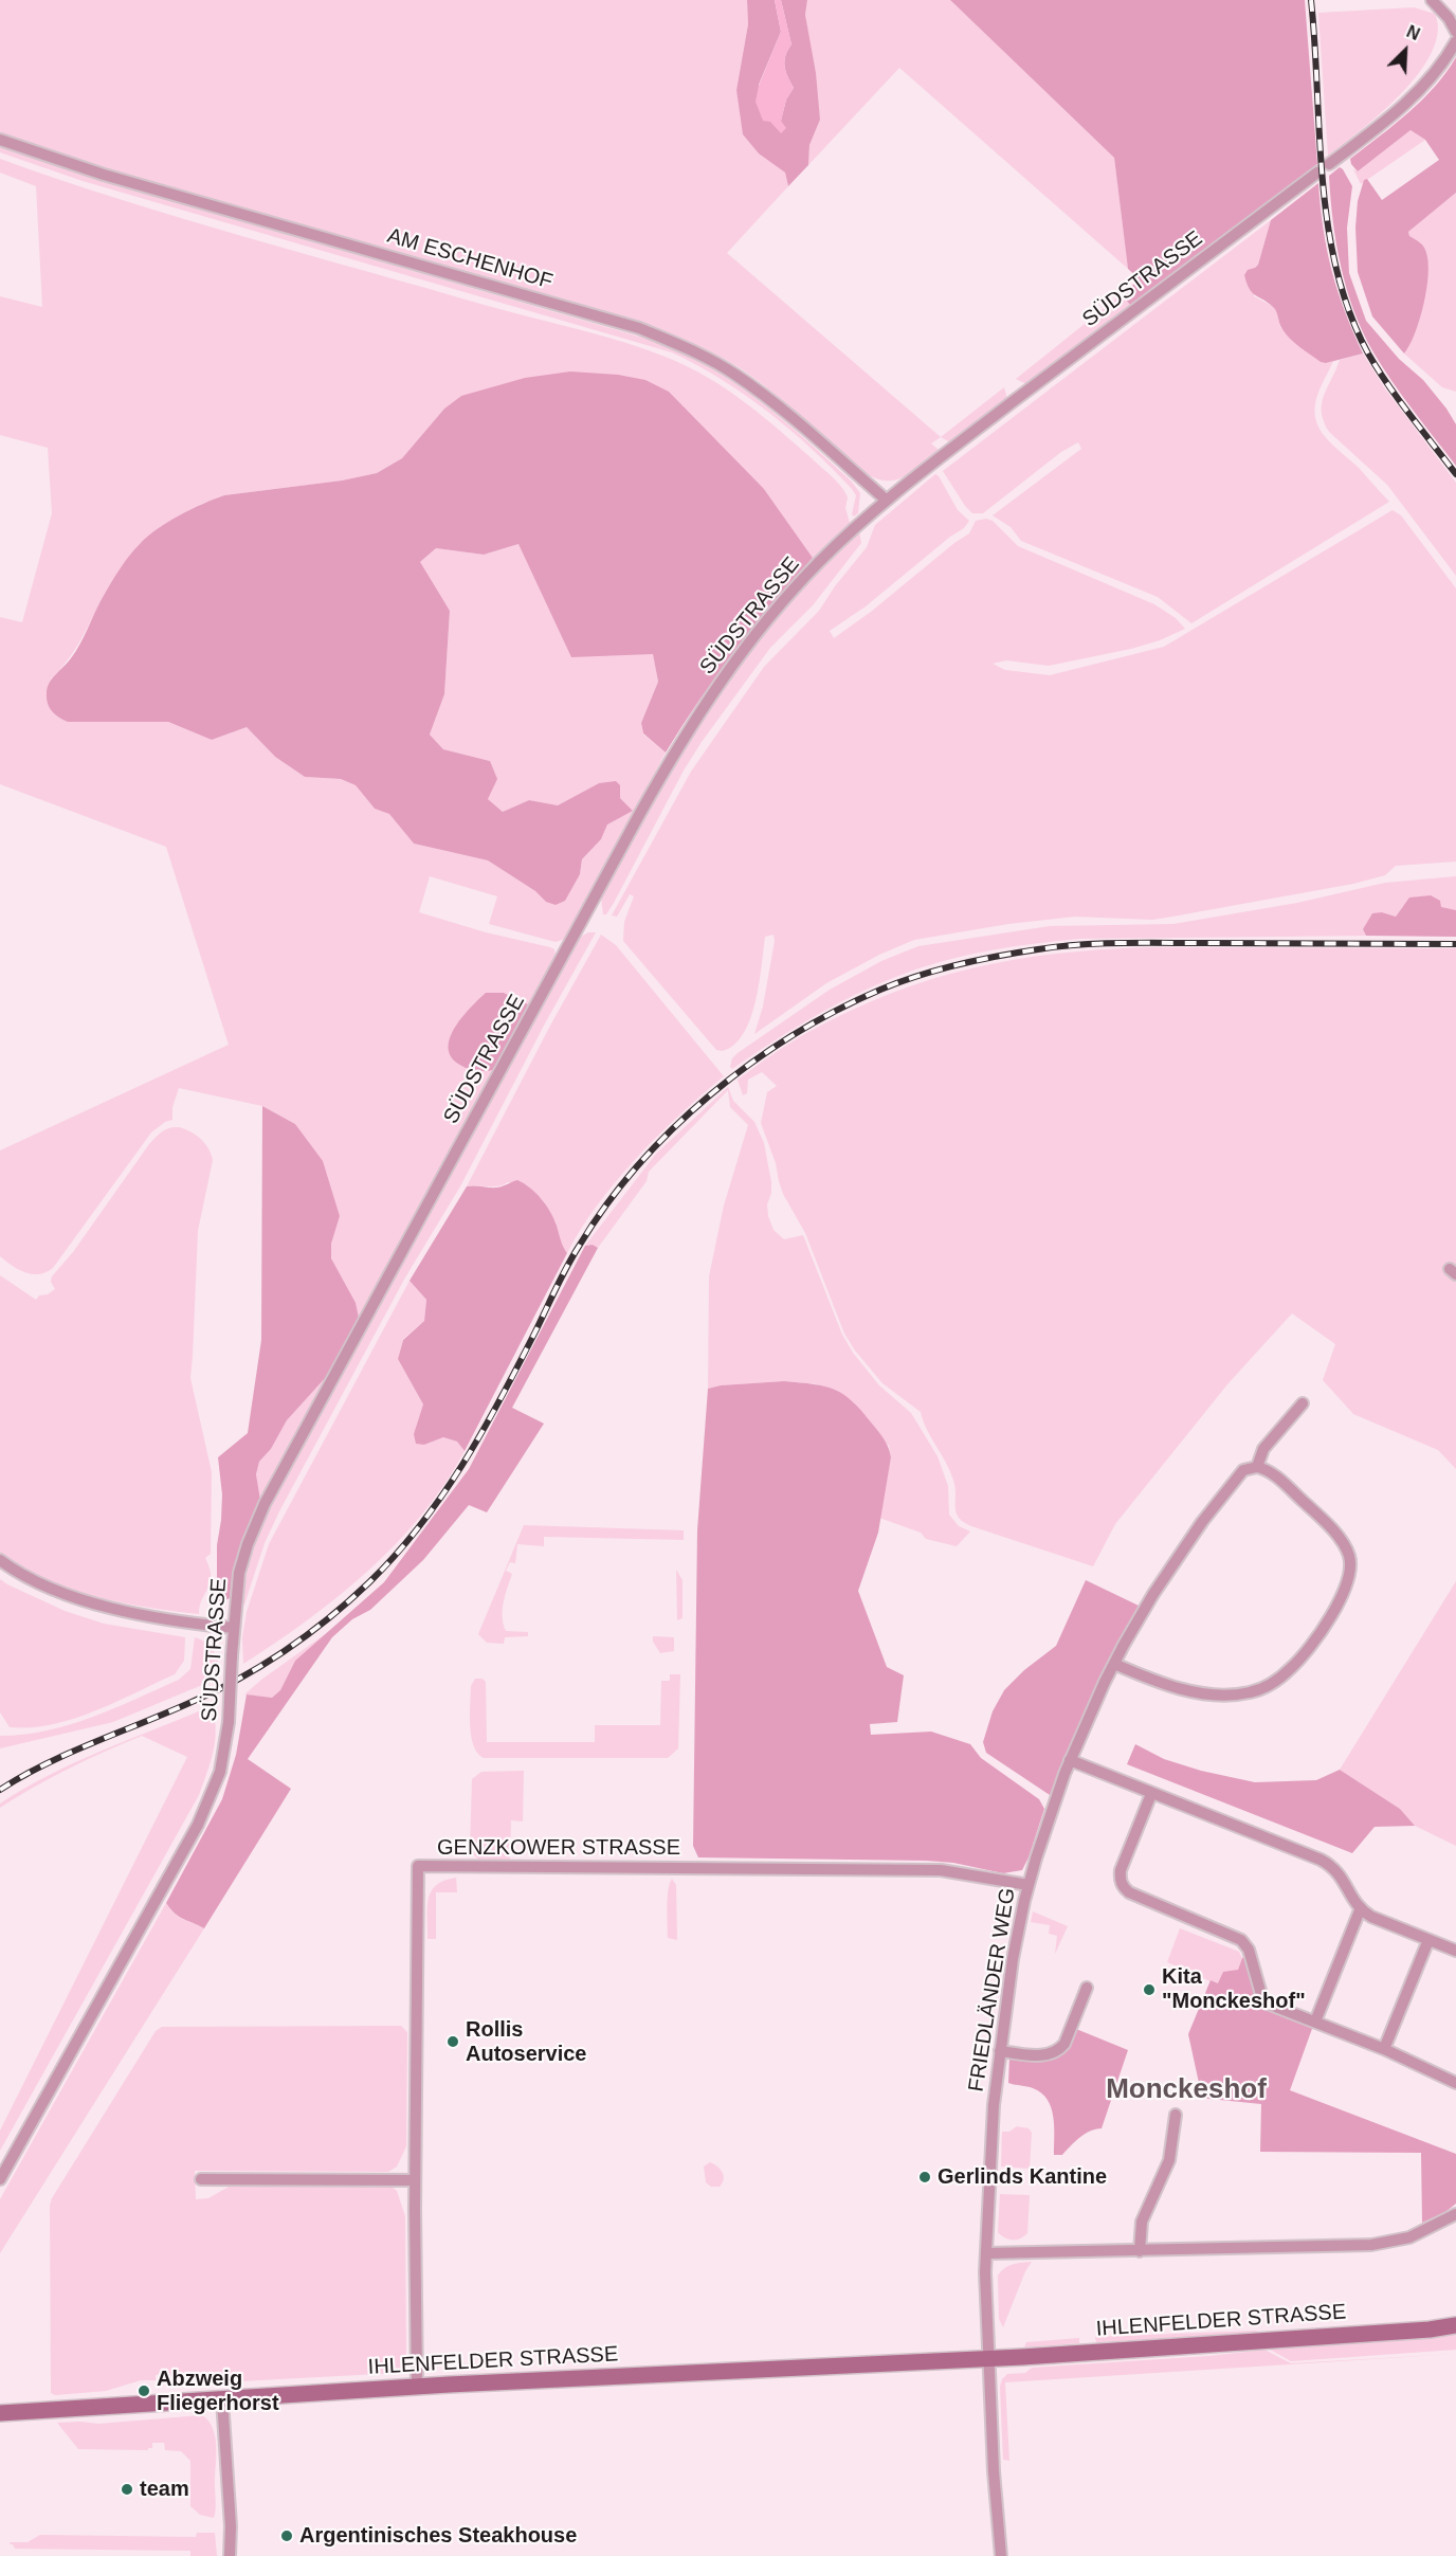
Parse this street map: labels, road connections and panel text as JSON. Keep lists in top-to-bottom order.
{
  "streets": {
    "main road": ["IHLENFELDER STRASSE"],
    "street": [
      "AM ESCHENHOF",
      "SÜDSTRASSE",
      "GENZKOWER STRASSE",
      "FRIEDLÄNDER WEG"
    ]
  },
  "crossings": [
    ["AM ESCHENHOF", "SÜDSTRASSE"],
    ["GENZKOWER STRASSE", "FRIEDLÄNDER WEG"],
    ["GENZKOWER STRASSE", "IHLENFELDER STRASSE"],
    ["FRIEDLÄNDER WEG", "IHLENFELDER STRASSE"]
  ],
  "districts": ["Monckeshof"],
  "places": [
    "Kita \"Monckeshof\"",
    "Rollis Autoservice",
    "Gerlinds Kantine",
    "Abzweig Fliegerhorst",
    "team",
    "Argentinisches Steakhouse"
  ],
  "north": "top right"
}
